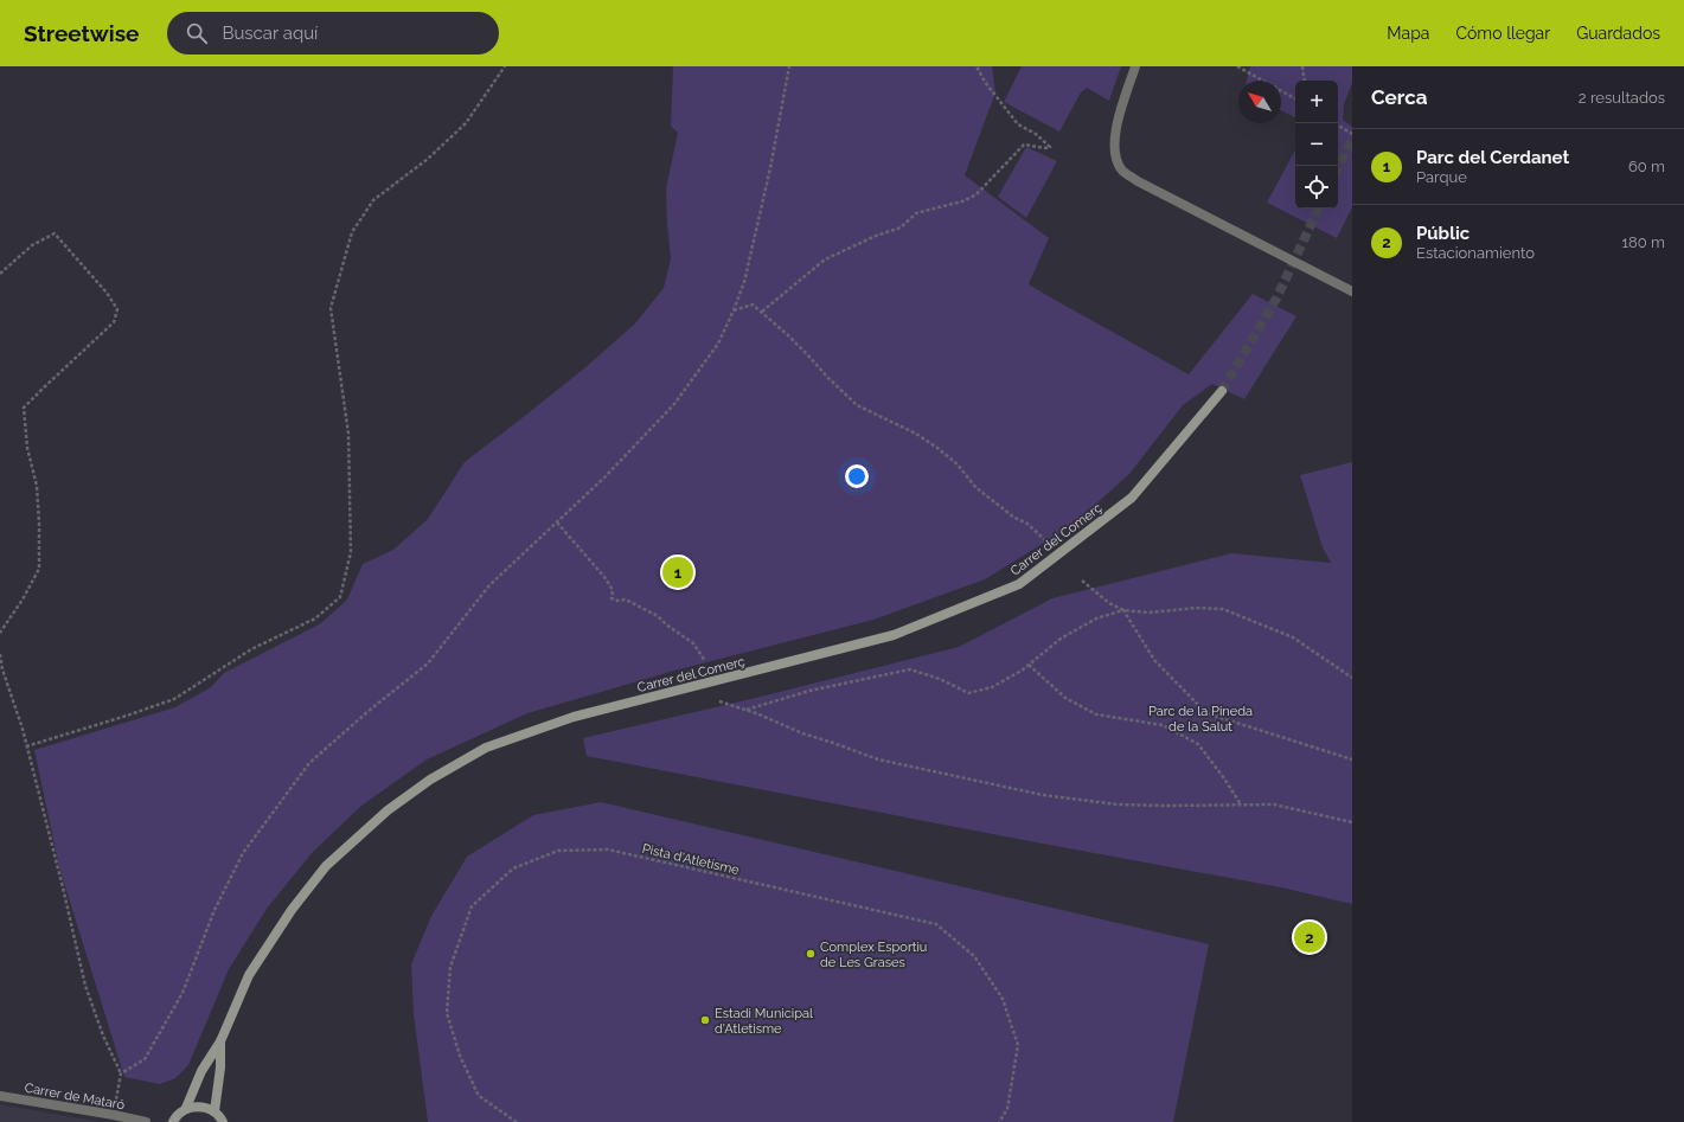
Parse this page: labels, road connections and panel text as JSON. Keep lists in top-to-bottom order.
{
  "streets": {
    "street": ["Carrer del Comerç", "Carrer de Mataró"],
    "path": ["Pista d'Atletisme"]
  },
  "parks": ["Parc de la Pineda de la Salut"],
  "places": ["Complex Esportiu de Les Grases", "Estadi Municipal d'Atletisme"],
  "north": "top left",
  "page": {
    "header": "Streetwise",
    "search": "Buscar aquí",
    "nav": ["Mapa", "Cómo llegar", "Guardados"],
    "heading": ["Cerca", "2 resultados"],
    "map_buttons": ["+", "−"],
    "list": [
      {
        "mark": "1",
        "name": "Parc del Cerdanet",
        "note": "Parque",
        "value": "60 m"
      },
      {
        "mark": "2",
        "name": "Públic",
        "note": "Estacionamiento",
        "value": "180 m"
      }
    ],
    "pins": ["1", "2"]
  }
}
